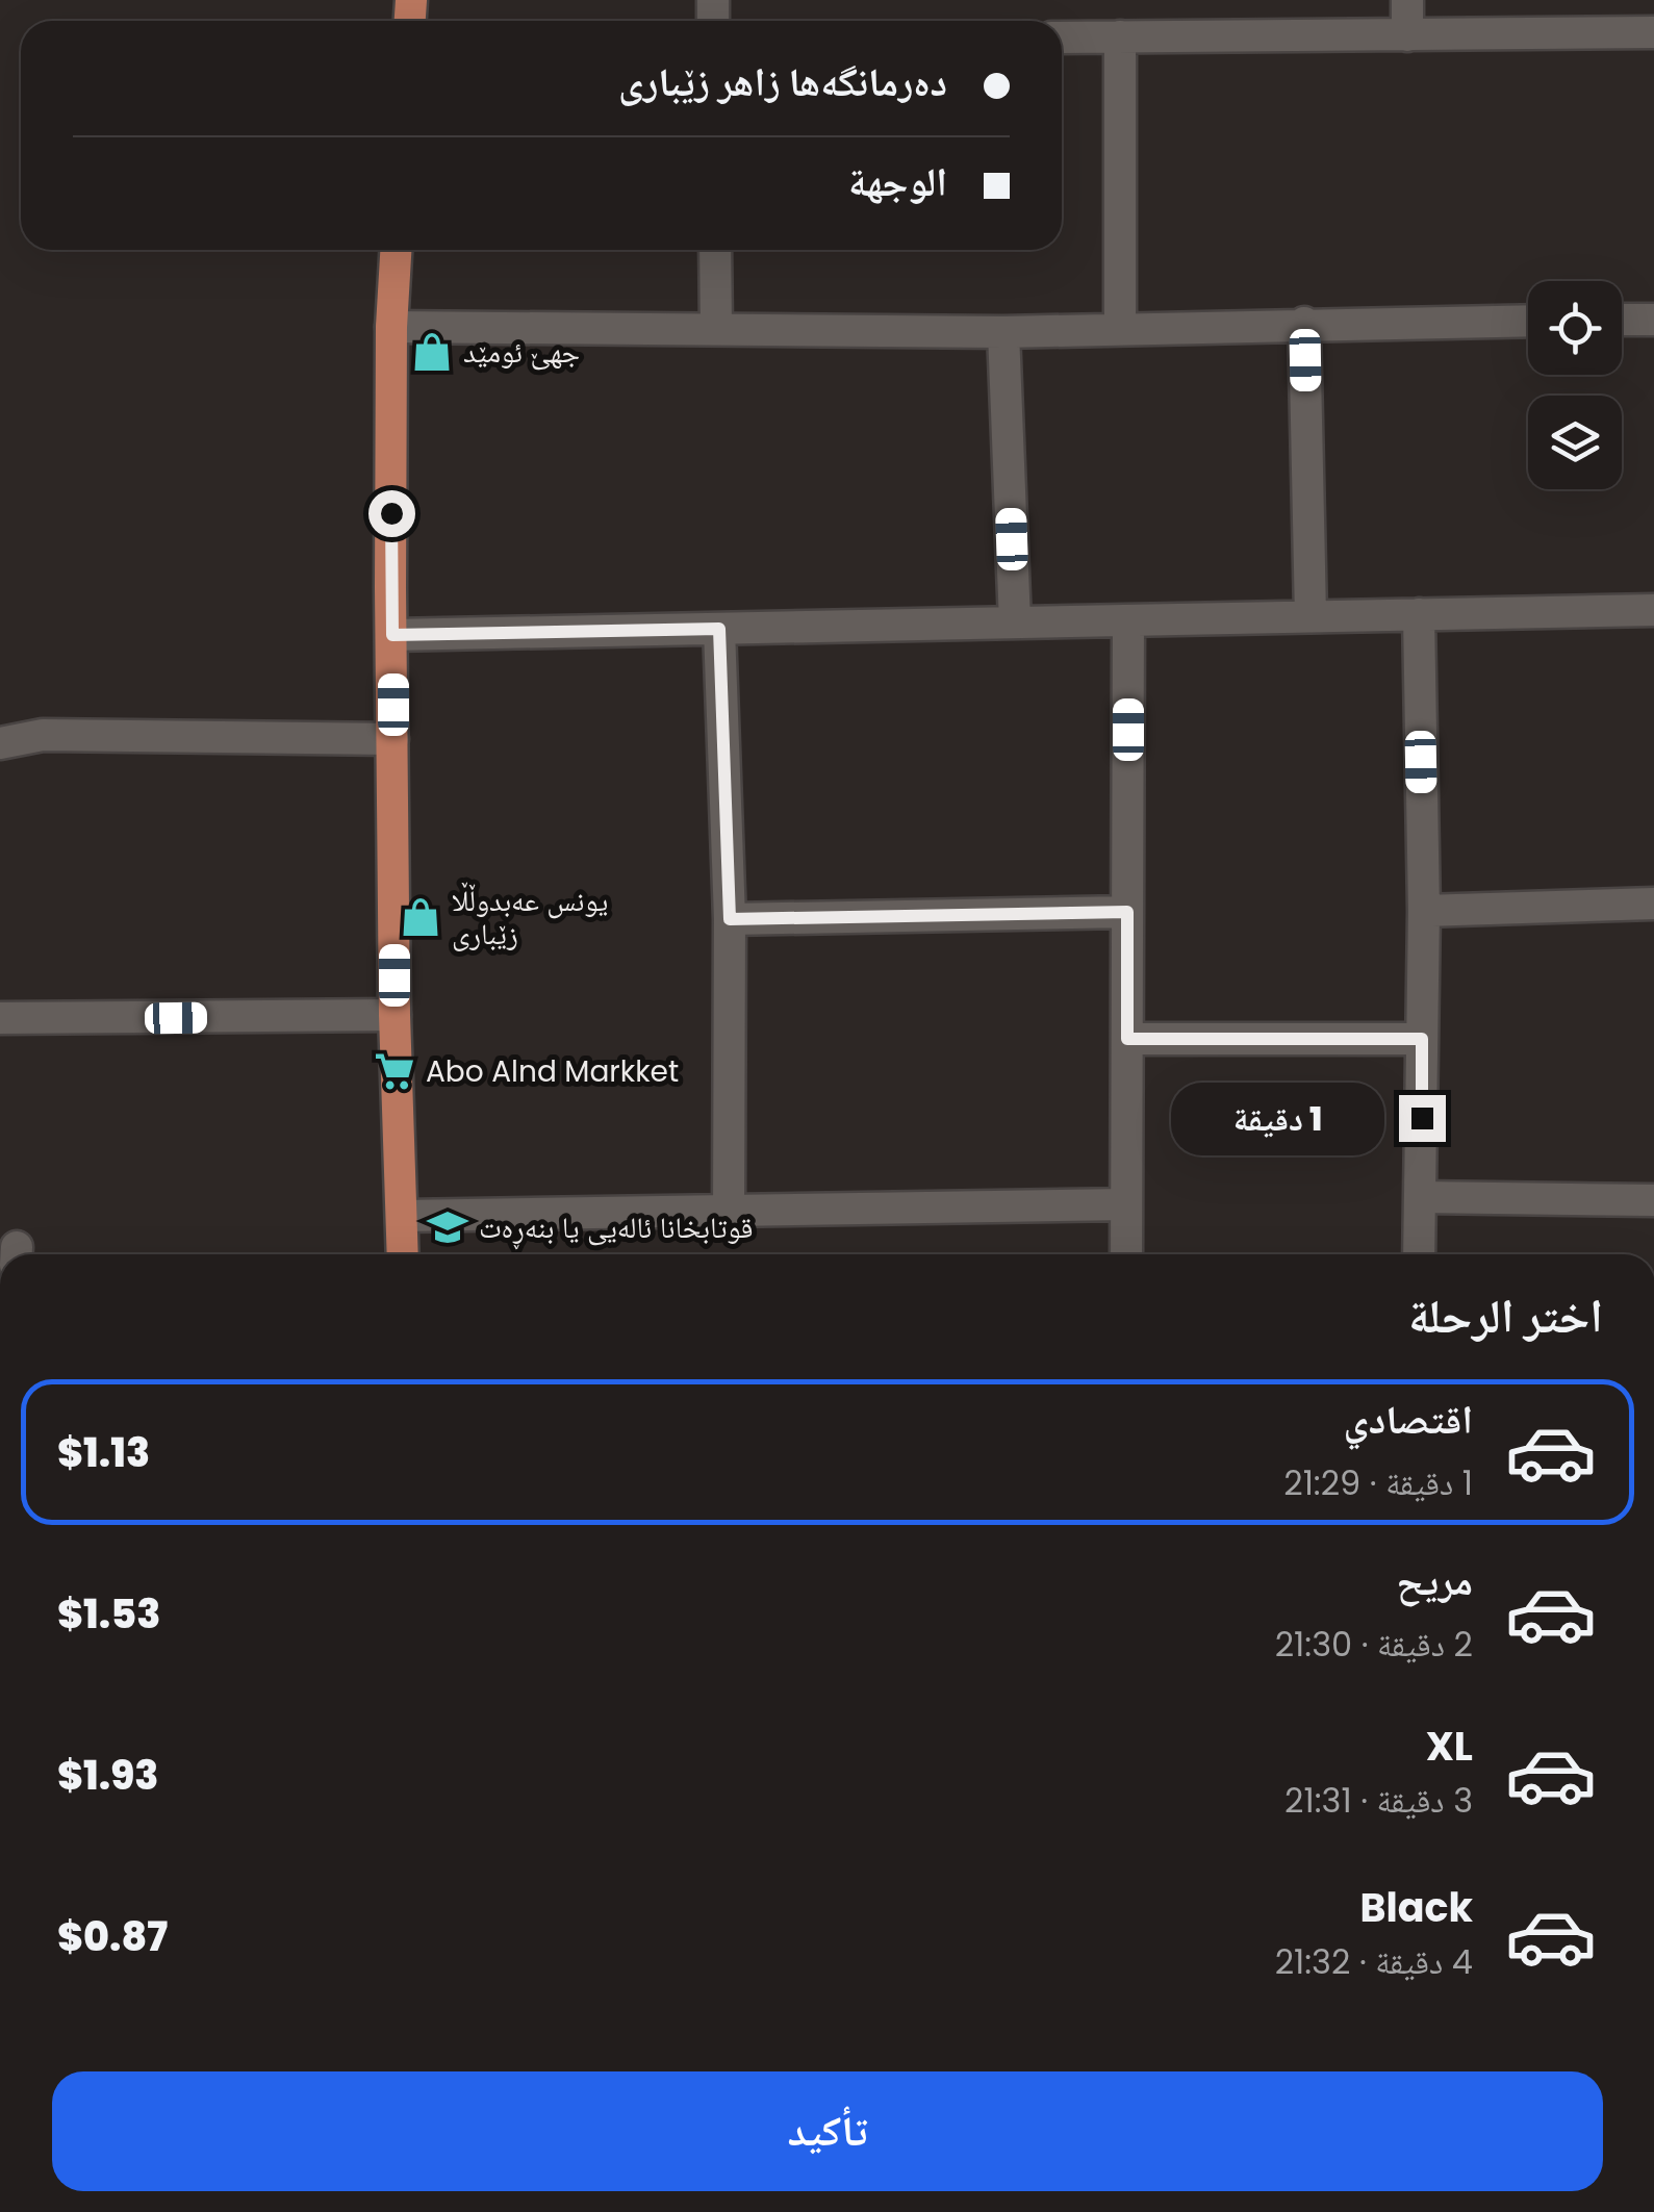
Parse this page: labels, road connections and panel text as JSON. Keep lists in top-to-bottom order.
{
  "places": {
    "shop": ["جھێ ئومێد", "یونس عەبدوڵڵا زێباری"],
    "supermarket": ["Abo Alnd Markket"],
    "school or university": ["قوتابخانا ئالەیی یا بنەڕەت"]
  },
  "page": {
    "banner": ["دەرمانگەھا زاهر زێباری", "الوجهة"],
    "bubble": "1 دقيقة",
    "heading": "اختر الرحلة",
    "list": [
      {
        "name": "اقتصادي",
        "note": "1 دقيقة · 21:29",
        "value": "$1.13"
      },
      {
        "name": "مريح",
        "note": "2 دقيقة · 21:30",
        "value": "$1.53"
      },
      {
        "name": "XL",
        "note": "3 دقيقة · 21:31",
        "value": "$1.93"
      },
      {
        "name": "Black",
        "note": "4 دقيقة · 21:32",
        "value": "$0.87"
      }
    ],
    "buttons": "تأكيد"
  }
}
